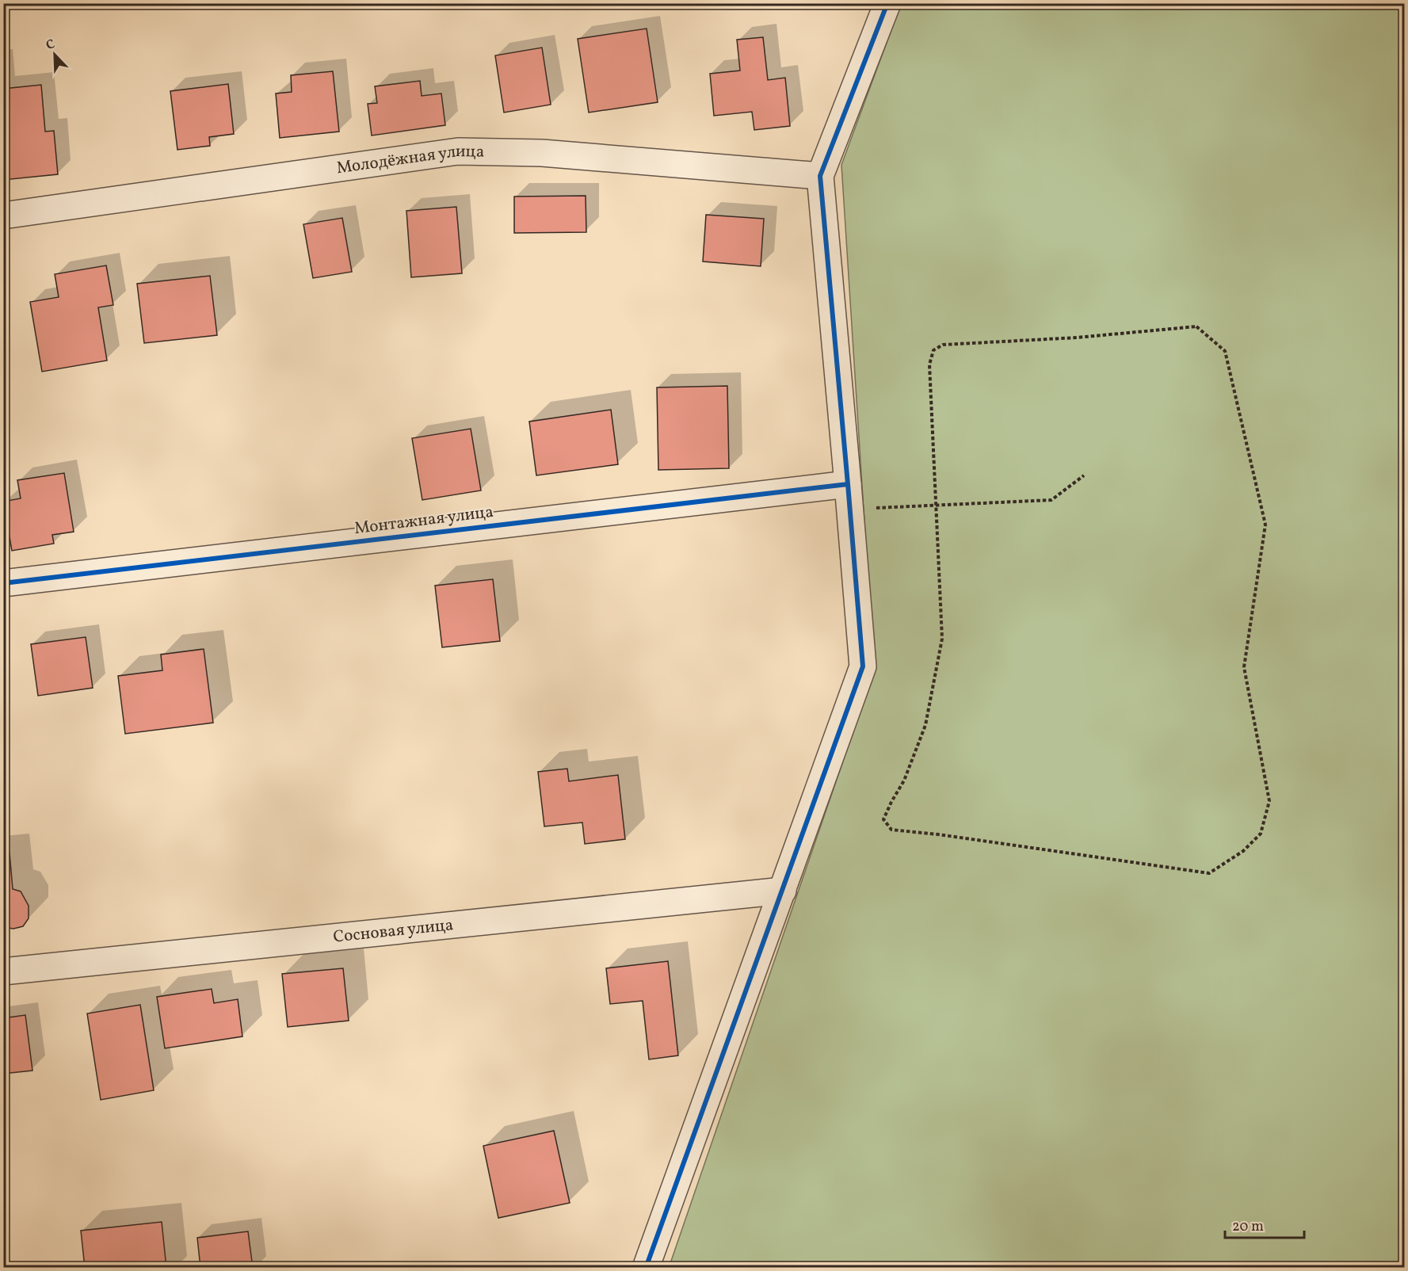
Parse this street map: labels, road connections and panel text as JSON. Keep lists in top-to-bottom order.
{
  "streets": {
    "street": ["Молодёжная улица", "Монтажная улица", "Сосновая улица"]
  },
  "scale_bar": "20 m",
  "north": "top left"
}
